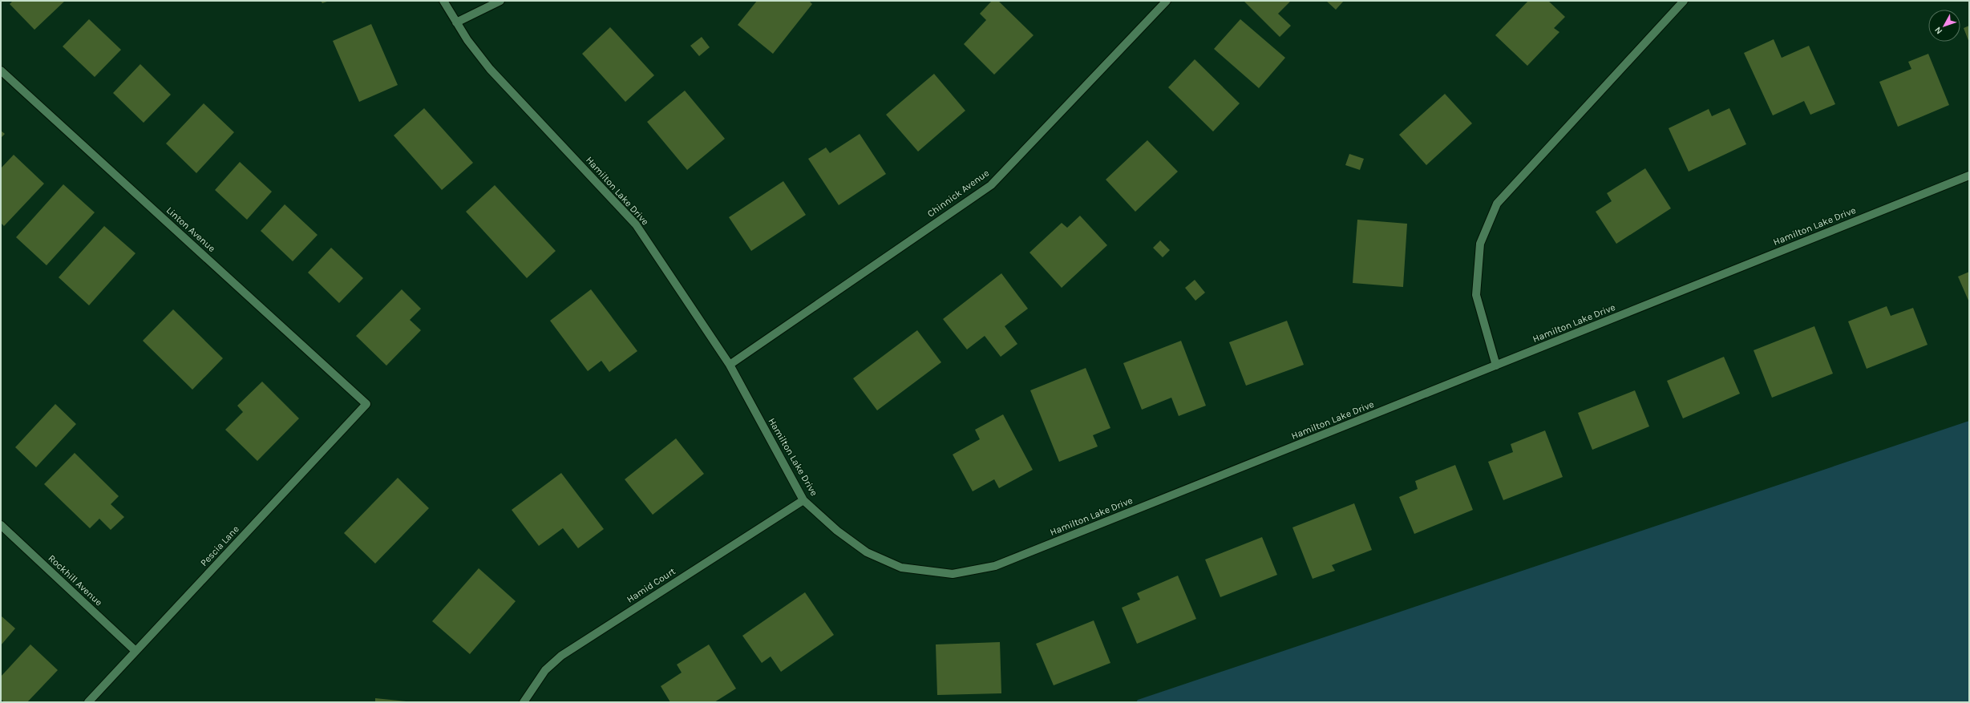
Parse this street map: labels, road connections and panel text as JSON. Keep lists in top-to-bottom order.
{
  "streets": {
    "street": [
      "Hamilton Lake Drive",
      "Chinnick Avenue",
      "Linton Avenue",
      "Pescia Lane",
      "Rockhill Avenue",
      "Hamid Court"
    ]
  },
  "crossings": [
    ["Hamilton Lake Drive", "Chinnick Avenue"],
    ["Hamilton Lake Drive", "Hamid Court"],
    ["Linton Avenue", "Pescia Lane"],
    ["Pescia Lane", "Rockhill Avenue"]
  ],
  "north": "bottom left"
}
